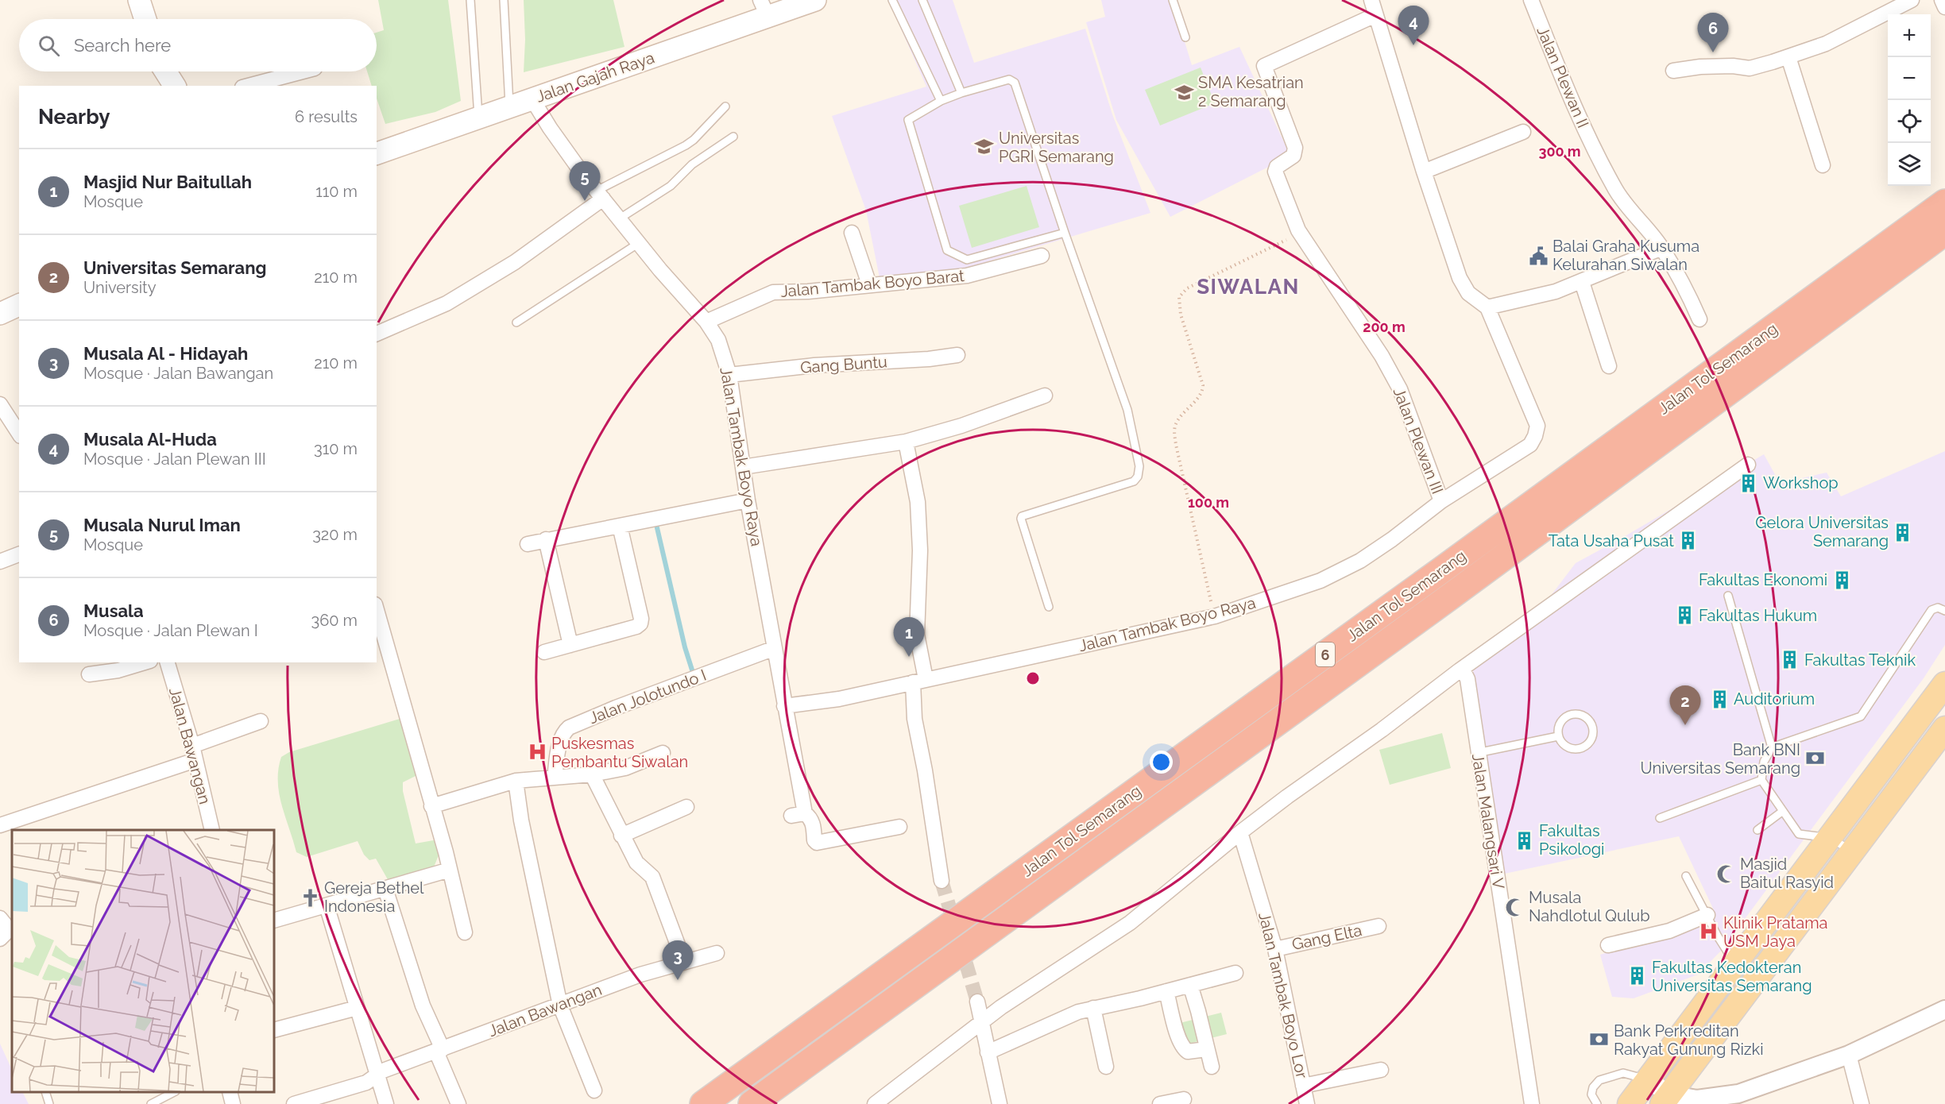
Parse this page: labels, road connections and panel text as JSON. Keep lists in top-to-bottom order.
{
  "streets": {
    "highway": ["Jalan Tol Semarang", "6"],
    "main road": ["Jalan Gajah Raya"],
    "street": [
      "Jalan Plewan II",
      "Jalan Tambak Boyo Barat",
      "Gang Buntu",
      "Jalan Plewan III",
      "Jalan Tambak Boyo Raya",
      "Jalan Jolotundo I",
      "Jalan Bawangan",
      "Jalan Malangsari V",
      "Gang Elta",
      "Jalan Tambak Boyo Lor"
    ]
  },
  "crossings": [
    ["Jalan Gajah Raya", "Jalan Tambak Boyo Raya"],
    ["Jalan Tambak Boyo Barat", "Jalan Tambak Boyo Raya"],
    ["Gang Buntu", "Jalan Tambak Boyo Raya"],
    ["Jalan Plewan III", "Jalan Tambak Boyo Raya"],
    ["Jalan Tambak Boyo Raya", "Jalan Jolotundo I"],
    ["Gang Elta", "Jalan Tambak Boyo Lor"]
  ],
  "districts": ["SIWALAN"],
  "places": {
    "school or university": ["SMA Kesatrian 2 Semarang", "Universitas PGRI Semarang"],
    "public building": ["Balai Graha Kusuma Kelurahan Siwalan"],
    "building": [
      "Workshop",
      "Gelora Universitas Semarang",
      "Tata Usaha Pusat",
      "Fakultas Ekonomi",
      "Fakultas Hukum",
      "Fakultas Teknik",
      "Auditorium",
      "Fakultas Psikologi",
      "Fakultas Kedokteran Universitas Semarang"
    ],
    "hospital": ["Puskesmas Pembantu Siwalan", "Klinik Pratama USM Jaya"],
    "bank": ["Bank BNI Universitas Semarang", "Bank Perkreditan Rakyat Gunung Rizki"],
    "mosque": ["Masjid Baitul Rasyid", "Musala Nahdlotul Qulub"],
    "church": ["Gereja Bethel Indonesia"]
  },
  "page": {
    "pins": [
      "4",
      "6",
      "5",
      "1",
      "2",
      "3"
    ],
    "map_buttons": ["+", "−"],
    "search": "Search here",
    "heading": ["Nearby", "6 results"],
    "list": [
      {
        "mark": "1",
        "name": "Masjid Nur Baitullah",
        "note": "Mosque",
        "value": "110 m"
      },
      {
        "mark": "2",
        "name": "Universitas Semarang",
        "note": "University",
        "value": "210 m"
      },
      {
        "mark": "3",
        "name": "Musala Al - Hidayah",
        "note": "Mosque · Jalan Bawangan",
        "value": "210 m"
      },
      {
        "mark": "4",
        "name": "Musala Al-Huda",
        "note": "Mosque · Jalan Plewan III",
        "value": "310 m"
      },
      {
        "mark": "5",
        "name": "Musala Nurul Iman",
        "note": "Mosque",
        "value": "320 m"
      },
      {
        "mark": "6",
        "name": "Musala",
        "note": "Mosque · Jalan Plewan I",
        "value": "360 m"
      }
    ]
  },
  "rings": ["300 m", "200 m", "100 m"]
}
